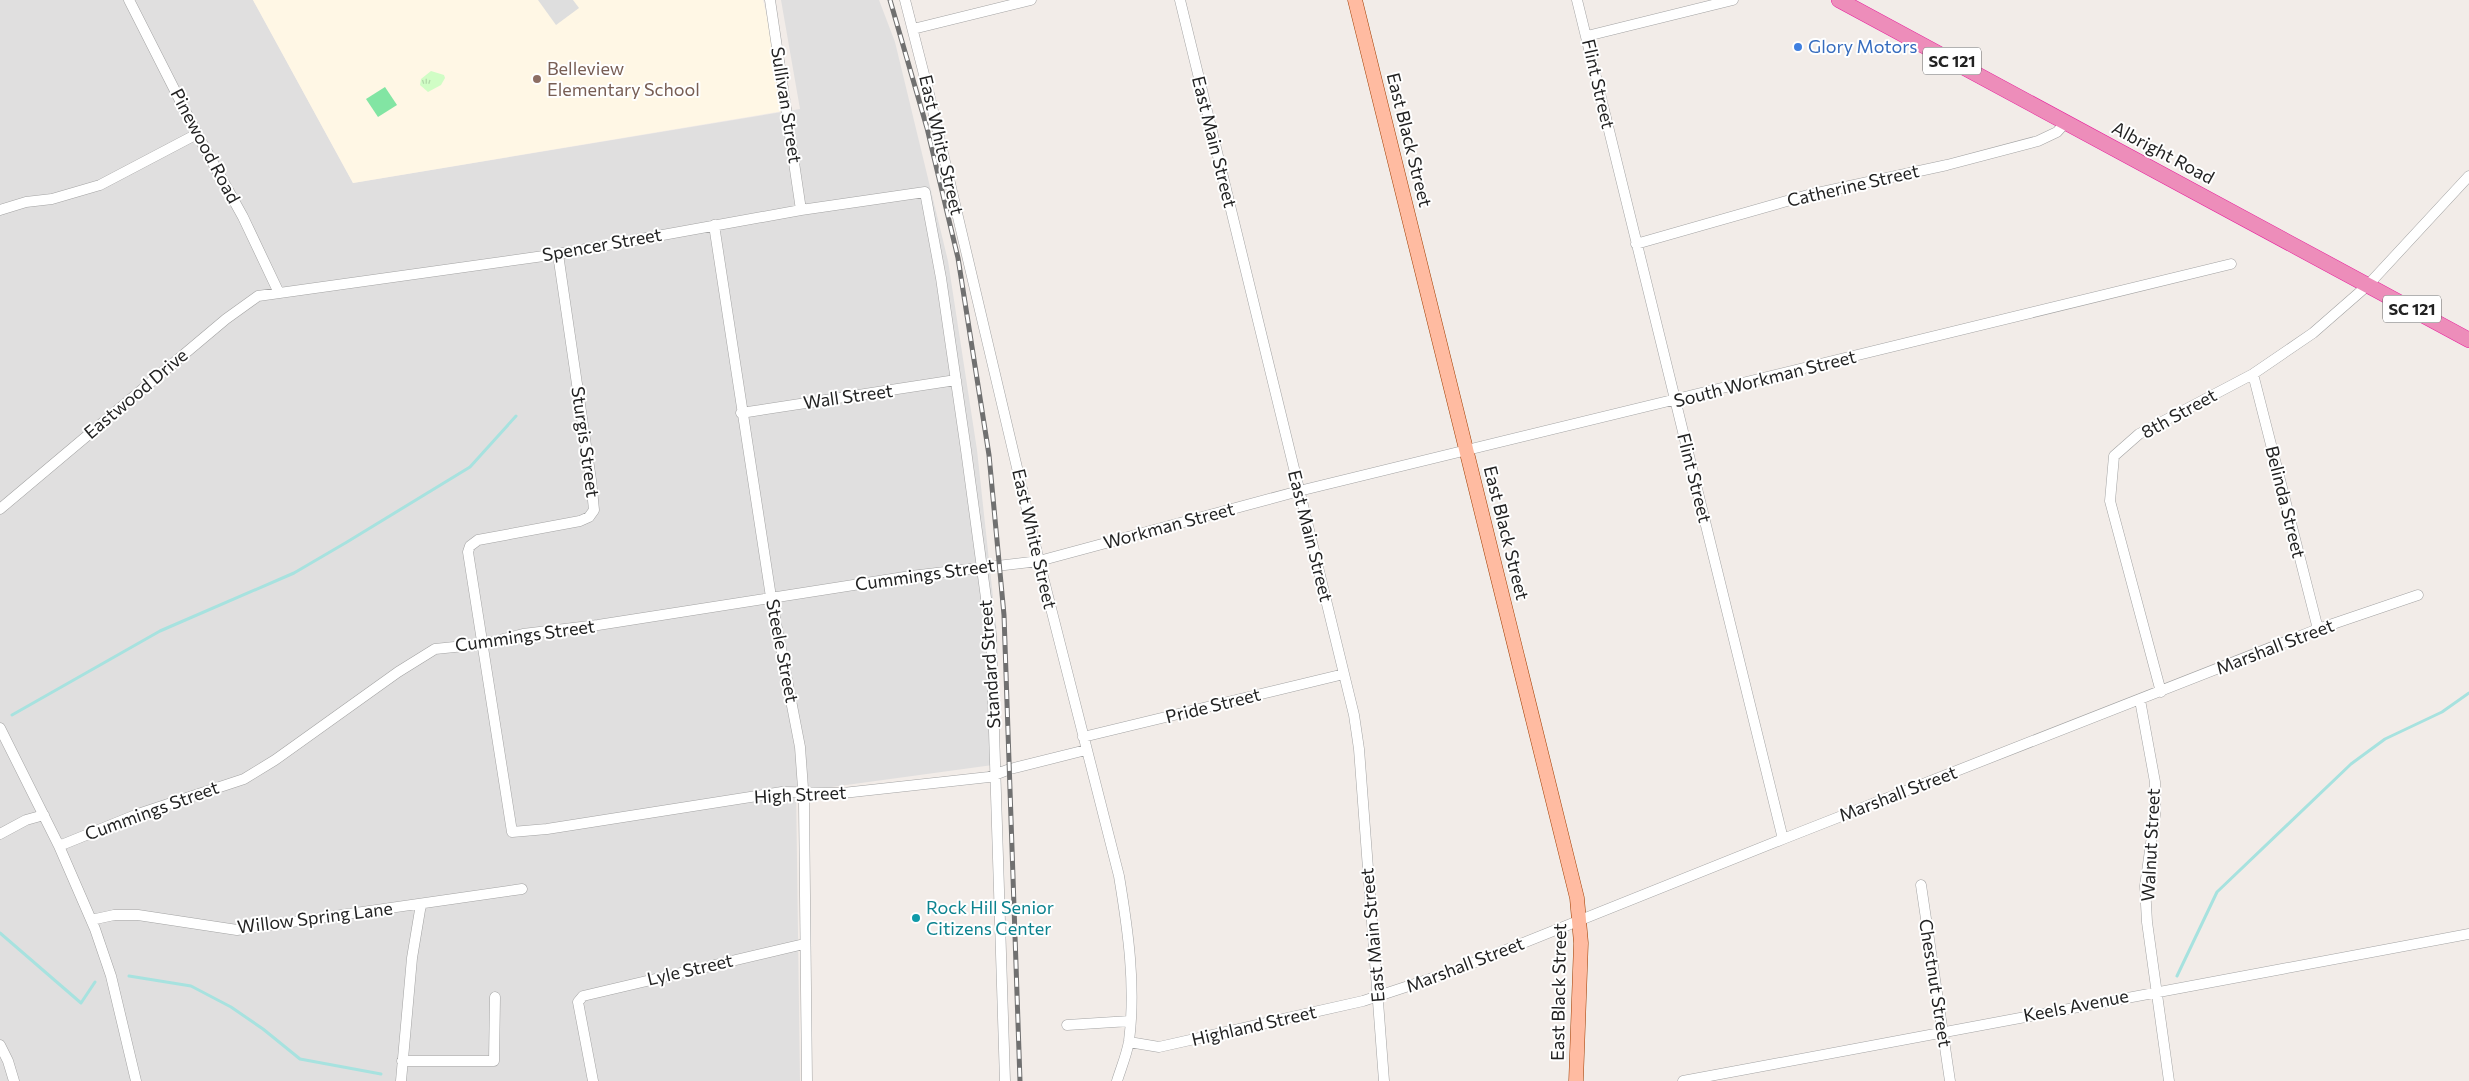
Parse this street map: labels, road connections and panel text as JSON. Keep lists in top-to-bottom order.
{
  "streets": {
    "highway": ["SC 121", "Albright Road"],
    "main road": ["East Black Street"],
    "street": [
      "Flint Street",
      "Sullivan Street",
      "East Main Street",
      "East White Street",
      "Pinewood Road",
      "Catherine Street",
      "Spencer Street",
      "South Workman Street",
      "Eastwood Drive",
      "Wall Street",
      "8th Street",
      "Sturgis Street",
      "Belinda Street",
      "Workman Street",
      "Cummings Street",
      "Marshall Street",
      "Steele Street",
      "Standard Street",
      "Pride Street",
      "High Street",
      "Walnut Street",
      "Willow Spring Lane",
      "Lyle Street",
      "Chestnut Street",
      "Keels Avenue",
      "Highland Street"
    ]
  },
  "crossings": [
    ["Flint Street", "Catherine Street"],
    ["Flint Street", "South Workman Street"],
    ["Flint Street", "Marshall Street"],
    ["Sullivan Street", "Spencer Street"],
    ["East Black Street", "South Workman Street"],
    ["East Black Street", "Marshall Street"],
    ["East Main Street", "South Workman Street"],
    ["East Main Street", "Workman Street"],
    ["East Main Street", "Marshall Street"],
    ["East Main Street", "Pride Street"],
    ["East Main Street", "Highland Street"],
    ["East White Street", "Workman Street"],
    ["East White Street", "Cummings Street"],
    ["East White Street", "Pride Street"],
    ["East White Street", "High Street"],
    ["East White Street", "Highland Street"],
    ["Pinewood Road", "Spencer Street"],
    ["Pinewood Road", "Eastwood Drive"],
    ["Albright Road", "Catherine Street"],
    ["Albright Road", "8th Street"],
    ["Spencer Street", "Eastwood Drive"],
    ["Spencer Street", "Sturgis Street"],
    ["Spencer Street", "Steele Street"],
    ["Spencer Street", "Standard Street"],
    ["South Workman Street", "Workman Street"],
    ["Wall Street", "Steele Street"],
    ["Wall Street", "Standard Street"],
    ["8th Street", "Belinda Street"],
    ["8th Street", "Marshall Street"],
    ["Sturgis Street", "Cummings Street"],
    ["Sturgis Street", "High Street"],
    ["Belinda Street", "Marshall Street"],
    ["Workman Street", "Cummings Street"],
    ["Cummings Street", "Steele Street"],
    ["Cummings Street", "Standard Street"],
    ["Marshall Street", "Walnut Street"],
    ["Marshall Street", "Highland Street"],
    ["Steele Street", "High Street"],
    ["Steele Street", "Lyle Street"],
    ["Standard Street", "High Street"],
    ["Walnut Street", "Keels Avenue"],
    ["Chestnut Street", "Keels Avenue"]
  ],
  "places": ["Glory Motors", "Belleview Elementary School", "Rock Hill Senior Citizens Center"]
}
